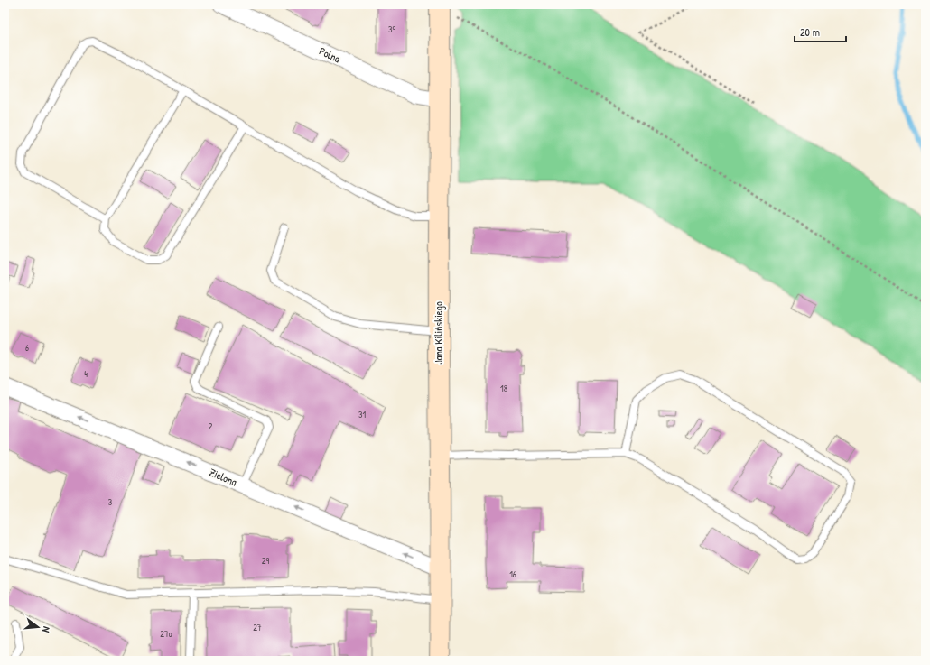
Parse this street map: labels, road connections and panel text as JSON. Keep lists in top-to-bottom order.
{
  "streets": {
    "street": ["Polna", "Jana Kilińskiego", "Zielona"]
  },
  "crossings": [
    ["Polna", "Jana Kilińskiego"],
    ["Jana Kilińskiego", "Zielona"]
  ],
  "one_way": ["Zielona"],
  "house_numbers": [
    "39",
    "6",
    "4",
    "18",
    "31",
    "2",
    "3",
    "29",
    "16",
    "27",
    "27a"
  ],
  "scale_bar": "20 m",
  "north": "right"
}
